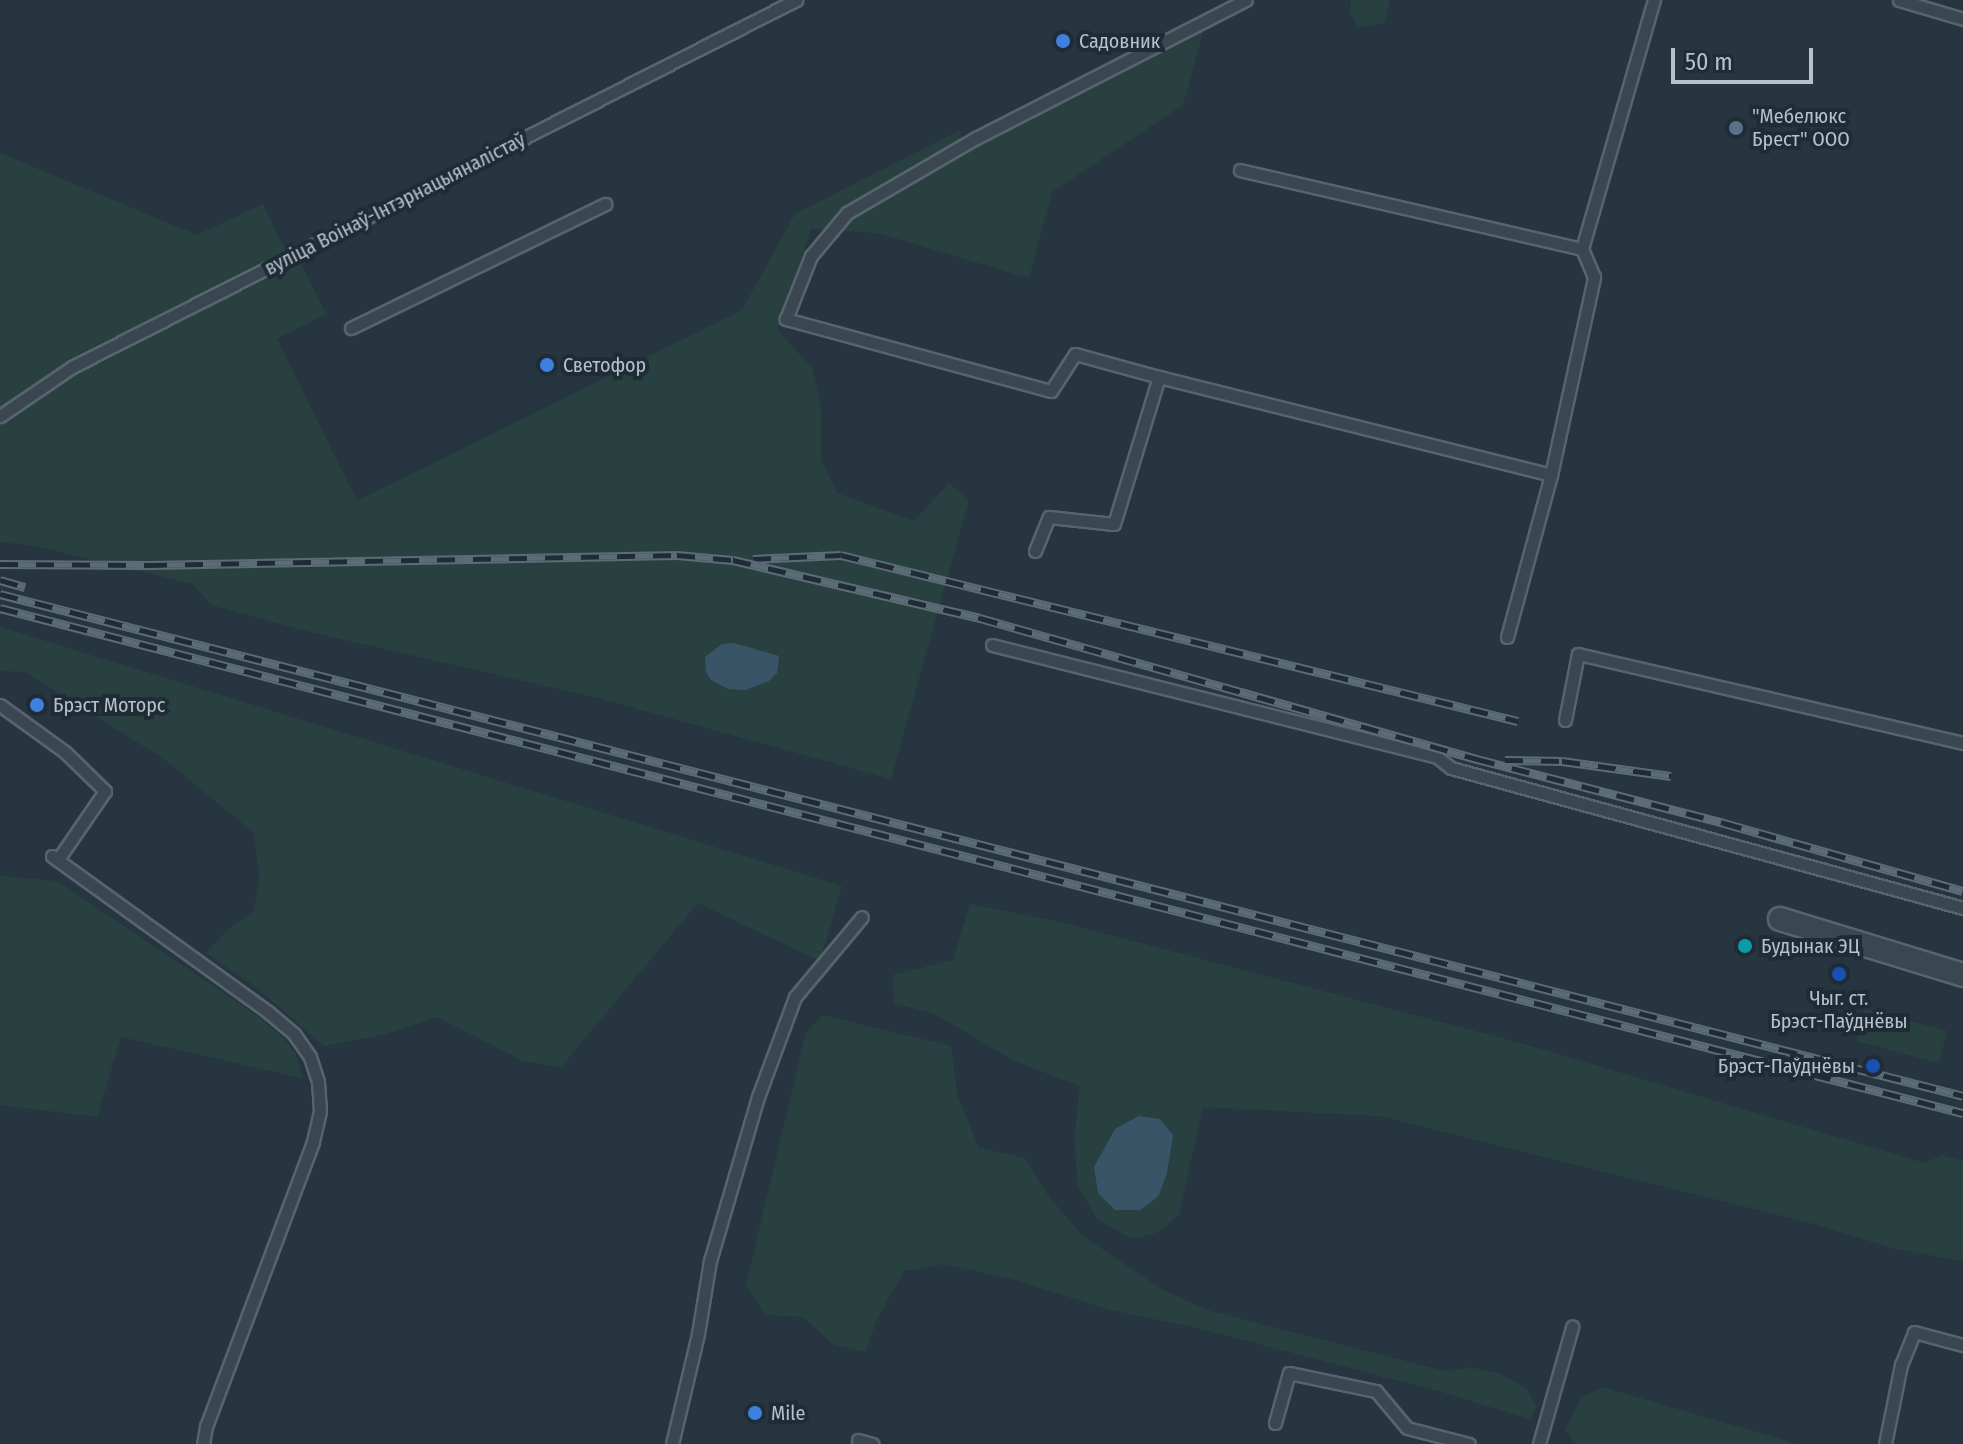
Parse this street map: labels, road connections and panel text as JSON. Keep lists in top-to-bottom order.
{
  "streets": {
    "lane": ["вуліца Воінаў-Інтэрнацыяналістаў"]
  },
  "places": [
    "Садовник",
    "\"Мебелюкс Брест\" ООО",
    "Светофор",
    "Брэст Моторс",
    "Будынак ЭЦ",
    "Чыг. ст. Брэст-Паўднёвы",
    "Брэст-Паўднёвы",
    "Mile"
  ],
  "scale_bar": "50 m"
}
